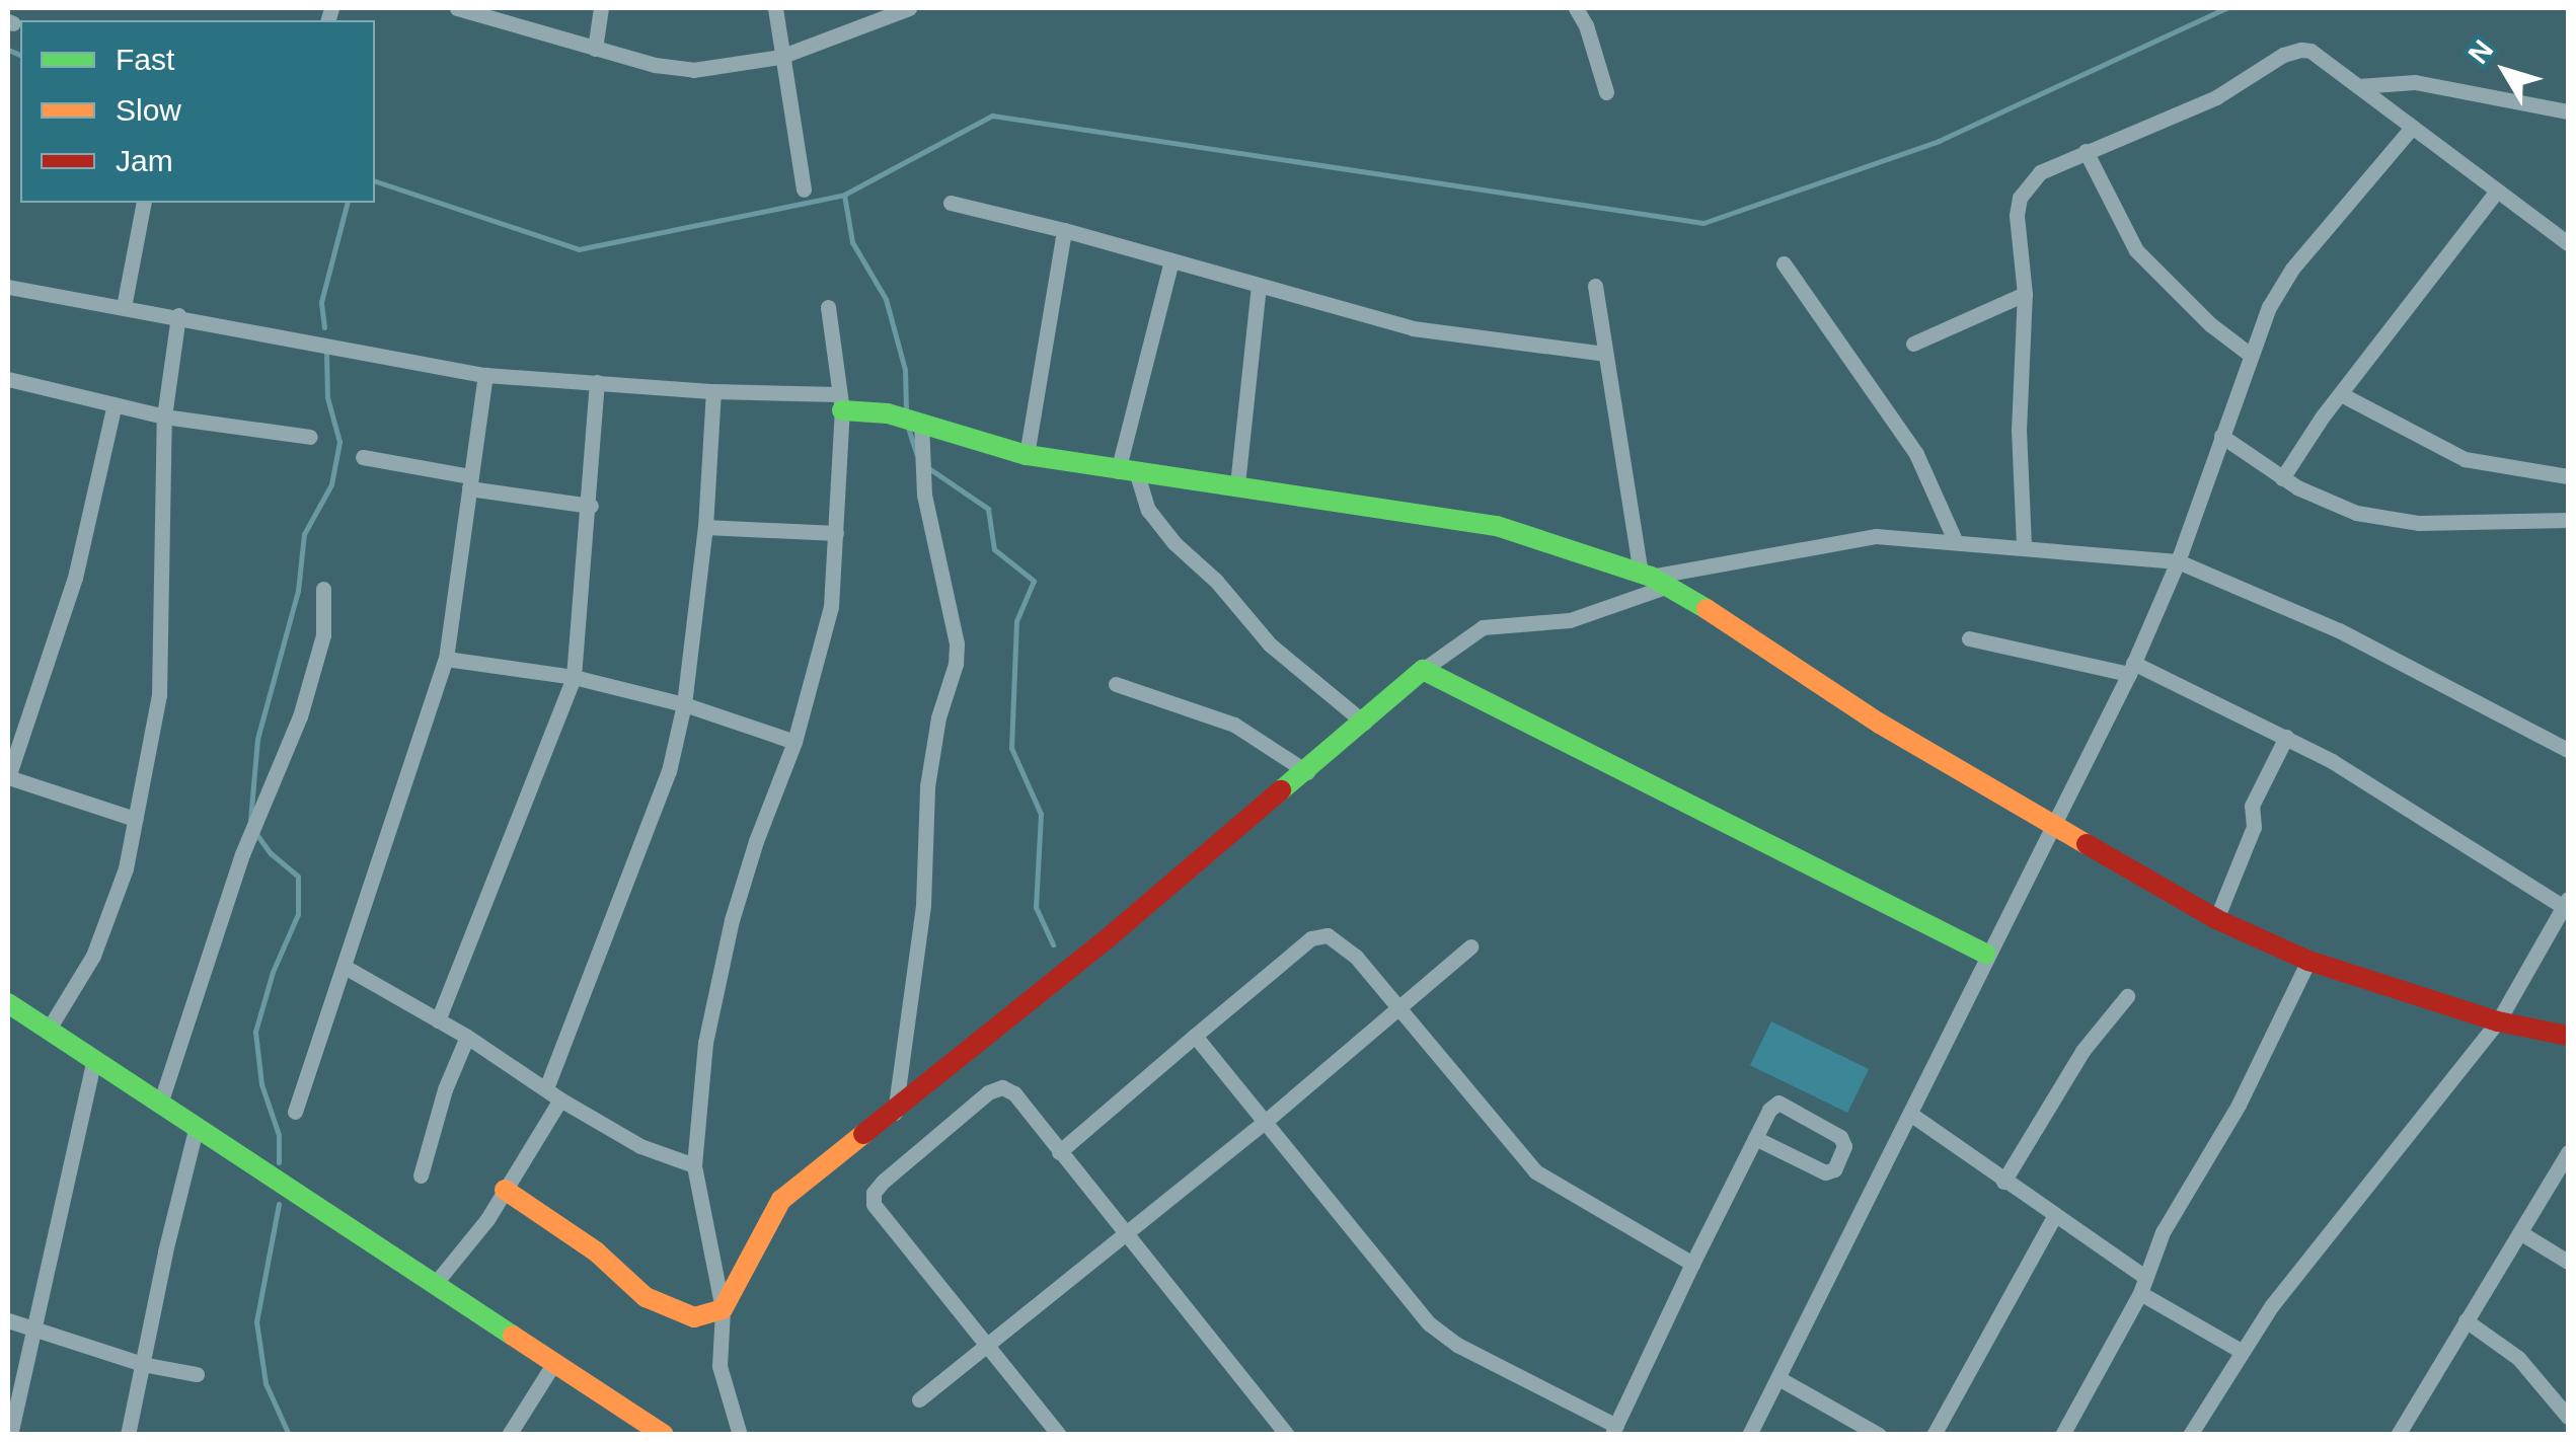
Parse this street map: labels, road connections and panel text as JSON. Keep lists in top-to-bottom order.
{
  "legend": ["Fast", "Slow", "Jam"],
  "north": "top left"
}
